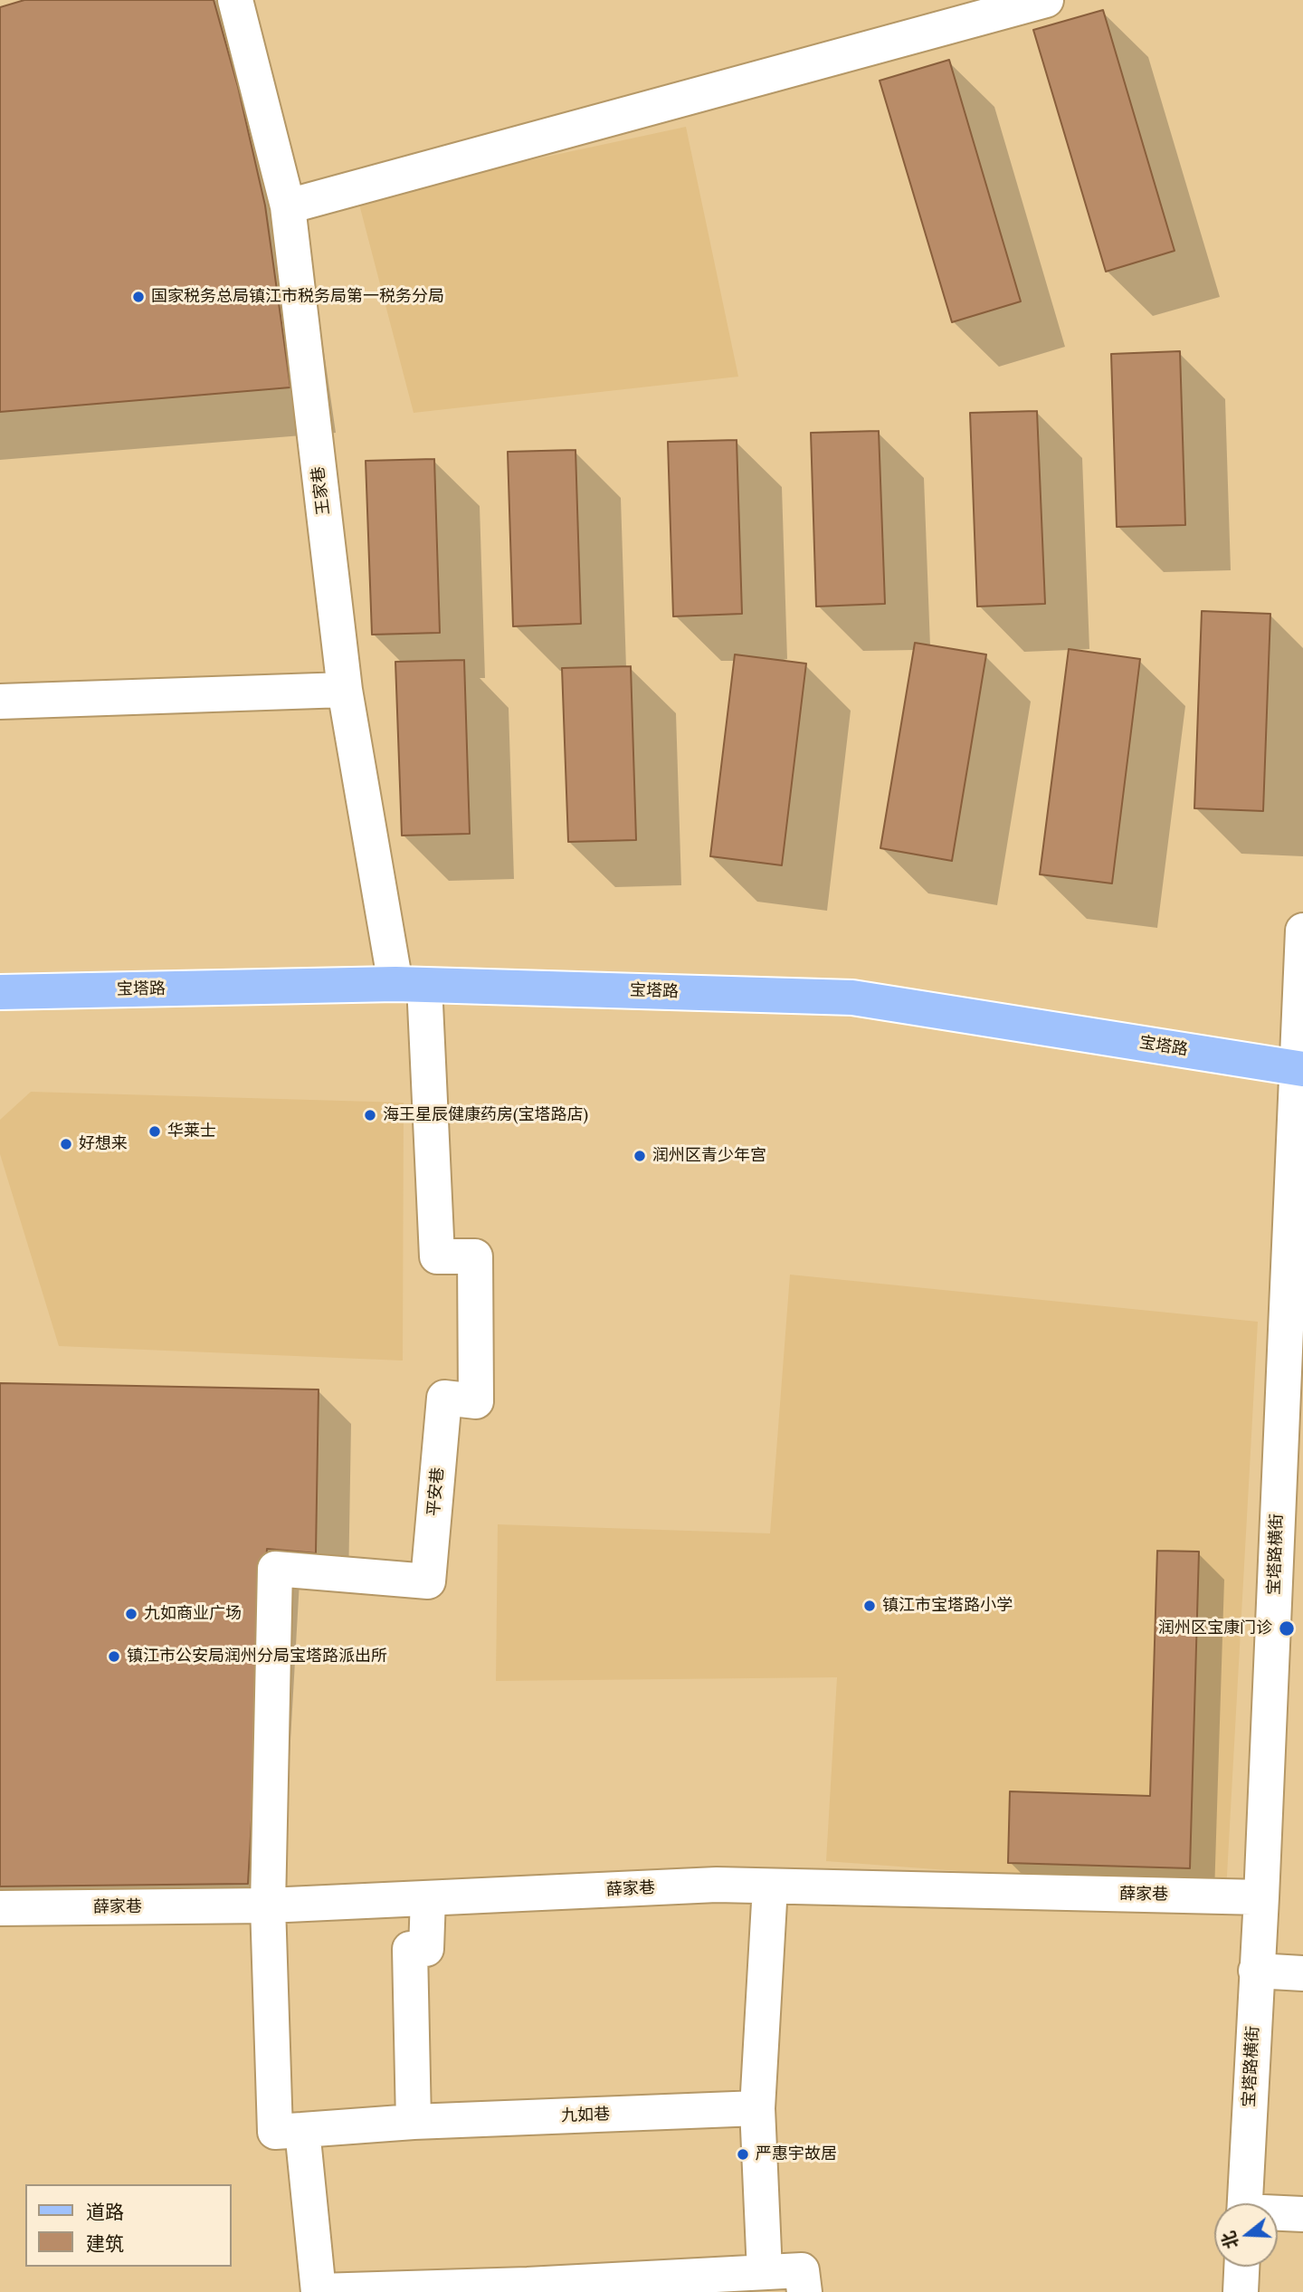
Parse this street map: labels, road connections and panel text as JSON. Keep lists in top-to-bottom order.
{
  "streets": {
    "main road": ["宝塔路"],
    "lane": [
      "王家巷",
      "平安巷",
      "宝塔路横街",
      "薛家巷",
      "九如巷"
    ]
  },
  "crossings": [
    ["王家巷", "宝塔路"],
    ["王家巷", "平安巷"],
    ["宝塔路", "平安巷"],
    ["宝塔路", "宝塔路横街"],
    ["平安巷", "薛家巷"],
    ["平安巷", "九如巷"],
    ["宝塔路横街", "薛家巷"],
    ["薛家巷", "九如巷"]
  ],
  "places": [
    "国家税务总局镇江市税务局第一税务分局",
    "海王星辰健康药房(宝塔路店)",
    "华莱士",
    "好想来",
    "润州区青少年宫",
    "镇江市宝塔路小学",
    "九如商业广场",
    "润州区宝康门诊",
    "镇江市公安局润州分局宝塔路派出所",
    "严惠宇故居"
  ],
  "legend": ["道路", "建筑"],
  "north": "left"
}
